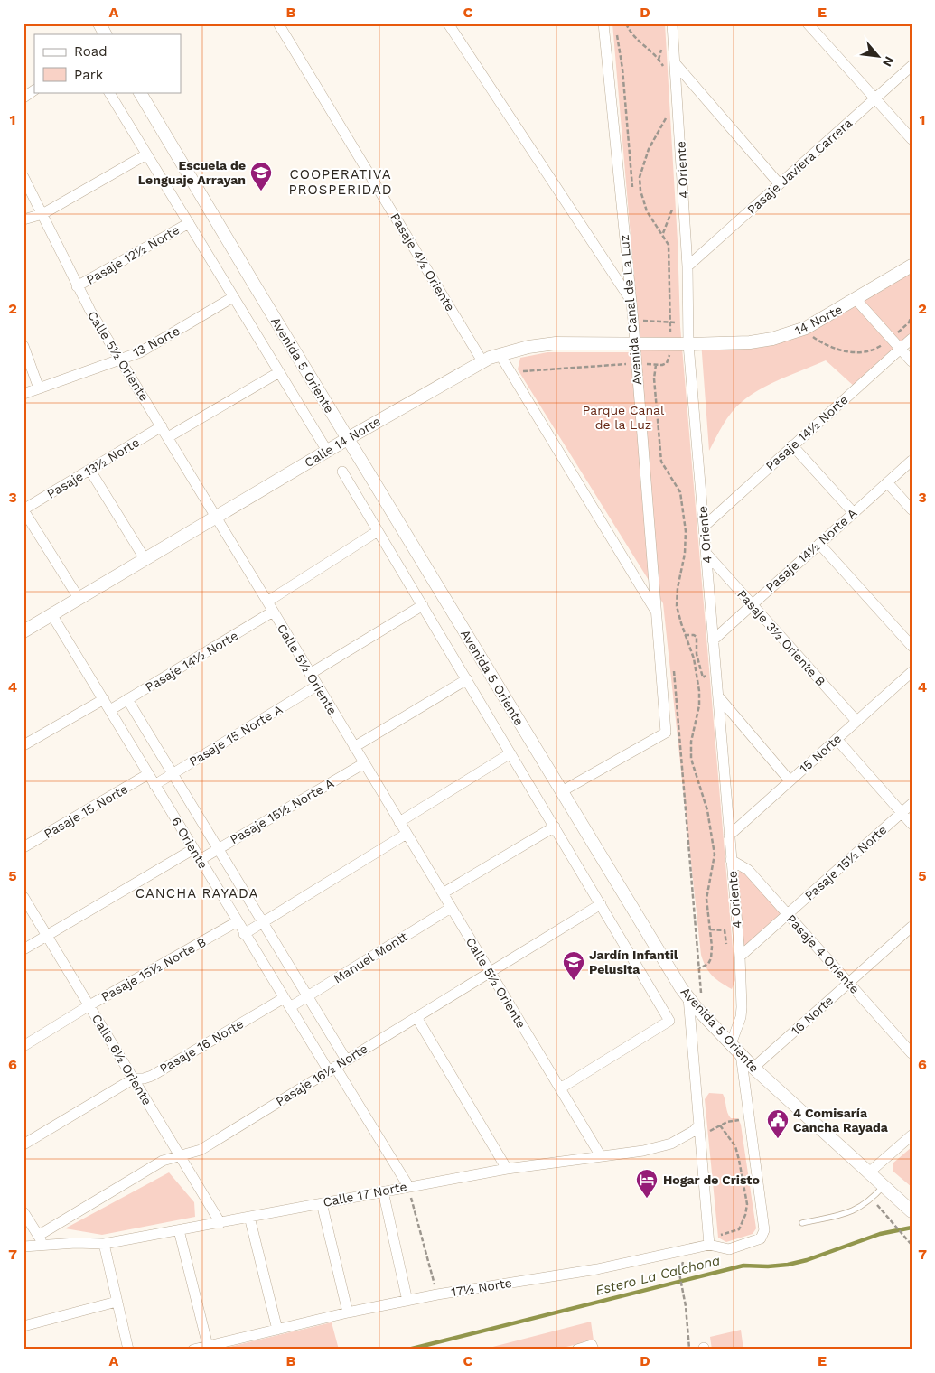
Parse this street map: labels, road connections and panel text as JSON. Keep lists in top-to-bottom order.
{
  "streets": {
    "street": [
      "Pasaje Javiera Carrera",
      "4 Oriente",
      "Pasaje 12½ Norte",
      "Pasaje 4½ Oriente",
      "Avenida Canal de La Luz",
      "14 Norte",
      "13 Norte",
      "Calle 5½ Oriente",
      "Avenida 5 Oriente",
      "Pasaje 14½ Norte",
      "Calle 14 Norte",
      "Pasaje 13½ Norte",
      "Pasaje 14½ Norte A",
      "Pasaje 3½ Oriente B",
      "Pasaje 15 Norte A",
      "15 Norte",
      "Pasaje 15 Norte",
      "Pasaje 15½ Norte A",
      "6 Oriente",
      "Pasaje 15½ Norte",
      "Pasaje 4 Oriente",
      "Manuel Montt",
      "Pasaje 15½ Norte B",
      "16 Norte",
      "Pasaje 16 Norte",
      "Calle 6½ Oriente",
      "Pasaje 16½ Norte",
      "Calle 17 Norte",
      "17½ Norte"
    ]
  },
  "crossings": [
    ["Pasaje Javiera Carrera", "4 Oriente"],
    ["4 Oriente", "14 Norte"],
    ["4 Oriente", "Avenida 5 Oriente"],
    ["4 Oriente", "Pasaje 14½ Norte"],
    ["4 Oriente", "Calle 14 Norte"],
    ["4 Oriente", "Pasaje 14½ Norte A"],
    ["4 Oriente", "Pasaje 3½ Oriente B"],
    ["4 Oriente", "15 Norte"],
    ["4 Oriente", "Pasaje 15½ Norte"],
    ["4 Oriente", "Pasaje 4 Oriente"],
    ["Pasaje 12½ Norte", "Calle 5½ Oriente"],
    ["Pasaje 4½ Oriente", "Calle 14 Norte"],
    ["Avenida Canal de La Luz", "Avenida 5 Oriente"],
    ["Avenida Canal de La Luz", "Calle 14 Norte"],
    ["14 Norte", "Calle 14 Norte"],
    ["13 Norte", "Calle 5½ Oriente"],
    ["Calle 5½ Oriente", "Pasaje 14½ Norte"],
    ["Calle 5½ Oriente", "Calle 14 Norte"],
    ["Calle 5½ Oriente", "Pasaje 13½ Norte"],
    ["Calle 5½ Oriente", "Pasaje 15 Norte A"],
    ["Calle 5½ Oriente", "Pasaje 15½ Norte A"],
    ["Calle 5½ Oriente", "Manuel Montt"],
    ["Calle 5½ Oriente", "Pasaje 16½ Norte"],
    ["Calle 5½ Oriente", "Calle 17 Norte"],
    ["Avenida 5 Oriente", "Calle 14 Norte"],
    ["Avenida 5 Oriente", "16 Norte"],
    ["Pasaje 14½ Norte", "6 Oriente"],
    ["Calle 14 Norte", "6 Oriente"],
    ["Pasaje 14½ Norte A", "Pasaje 3½ Oriente B"],
    ["Pasaje 3½ Oriente B", "15 Norte"],
    ["Pasaje 15 Norte A", "6 Oriente"],
    ["Pasaje 15 Norte", "6 Oriente"],
    ["Pasaje 15½ Norte A", "6 Oriente"],
    ["6 Oriente", "Manuel Montt"],
    ["6 Oriente", "Pasaje 15½ Norte B"],
    ["6 Oriente", "Pasaje 16 Norte"],
    ["6 Oriente", "Pasaje 16½ Norte"],
    ["6 Oriente", "Calle 17 Norte"],
    ["Pasaje 15½ Norte", "Pasaje 4 Oriente"],
    ["Pasaje 4 Oriente", "16 Norte"],
    ["Pasaje 15½ Norte B", "Calle 6½ Oriente"],
    ["Pasaje 16 Norte", "Calle 6½ Oriente"],
    ["Calle 6½ Oriente", "Pasaje 16½ Norte"],
    ["Calle 6½ Oriente", "Calle 17 Norte"],
    ["Pasaje 16½ Norte", "Calle 17 Norte"]
  ],
  "districts": ["COOPERATIVA PROSPERIDAD", "CANCHA RAYADA"],
  "water": ["Estero La Calchona"],
  "parks": ["Parque Canal de la Luz"],
  "places": {
    "school or university": ["Escuela de Lenguaje Arrayan", "Jardín Infantil Pelusita"],
    "public building": ["4 Comisaría Cancha Rayada"],
    "hotel": ["Hogar de Cristo"]
  },
  "legend": ["Road", "Park"],
  "north": "bottom right",
  "grid": {
    "columns": [
      "A",
      "B",
      "C",
      "D",
      "E"
    ],
    "rows": [
      "1",
      "2",
      "3",
      "4",
      "5",
      "6",
      "7"
    ]
  }
}
